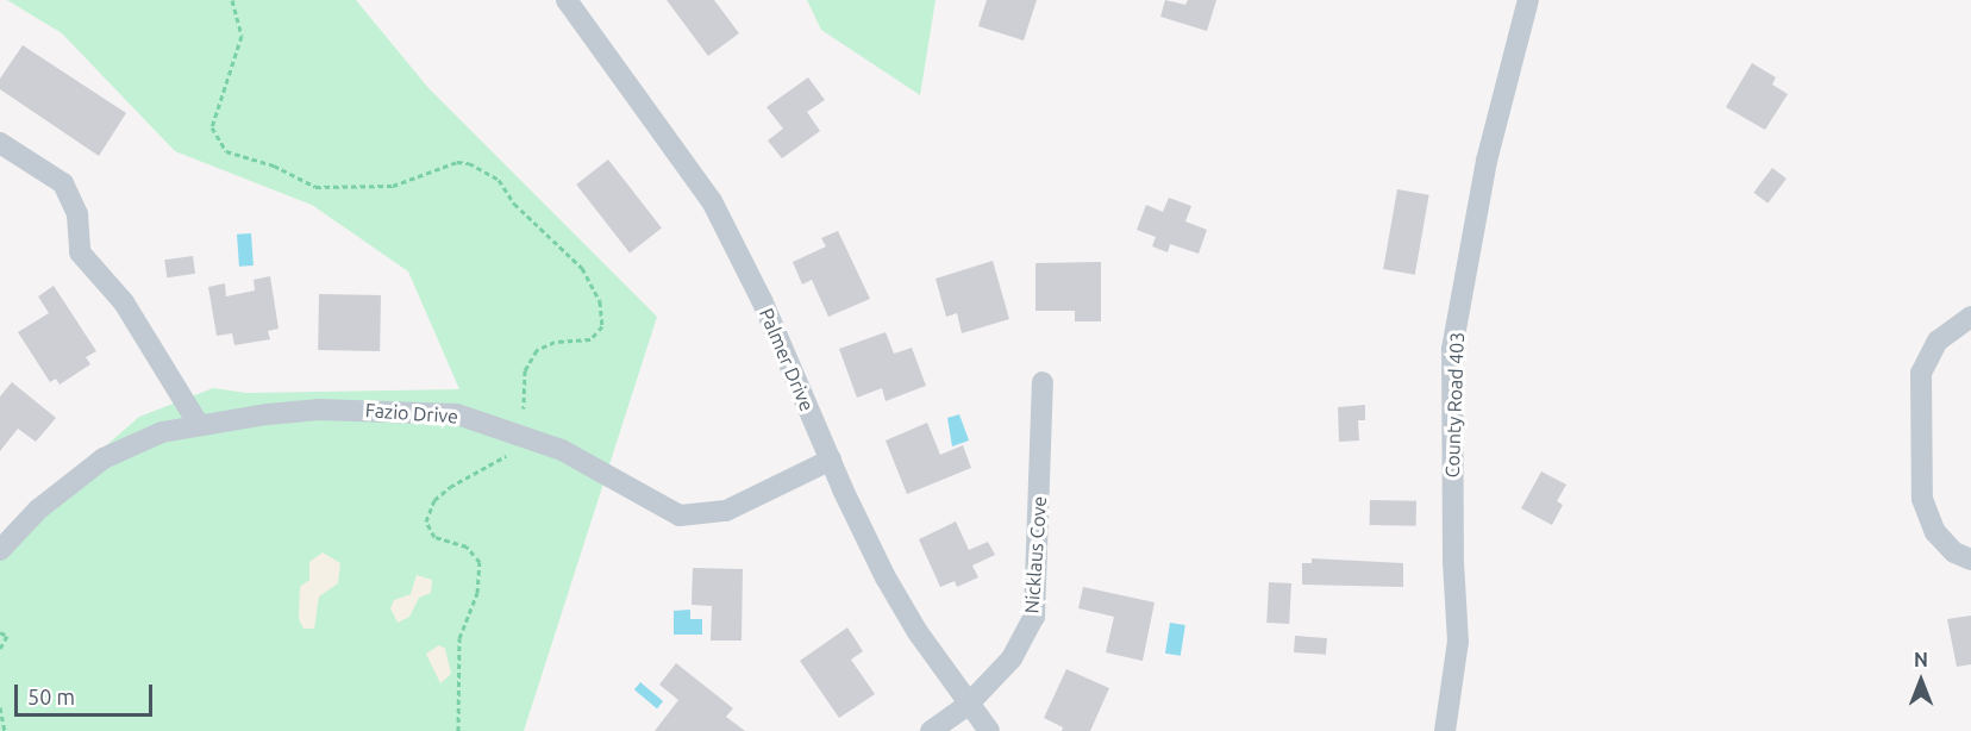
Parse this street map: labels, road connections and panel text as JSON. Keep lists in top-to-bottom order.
{
  "streets": {
    "street": [
      "Palmer Drive",
      "County Road 403",
      "Fazio Drive",
      "Nicklaus Cove"
    ]
  },
  "crossings": [
    ["Palmer Drive", "Fazio Drive"],
    ["Palmer Drive", "Nicklaus Cove"]
  ],
  "scale_bar": "50 m",
  "north": "top"
}
